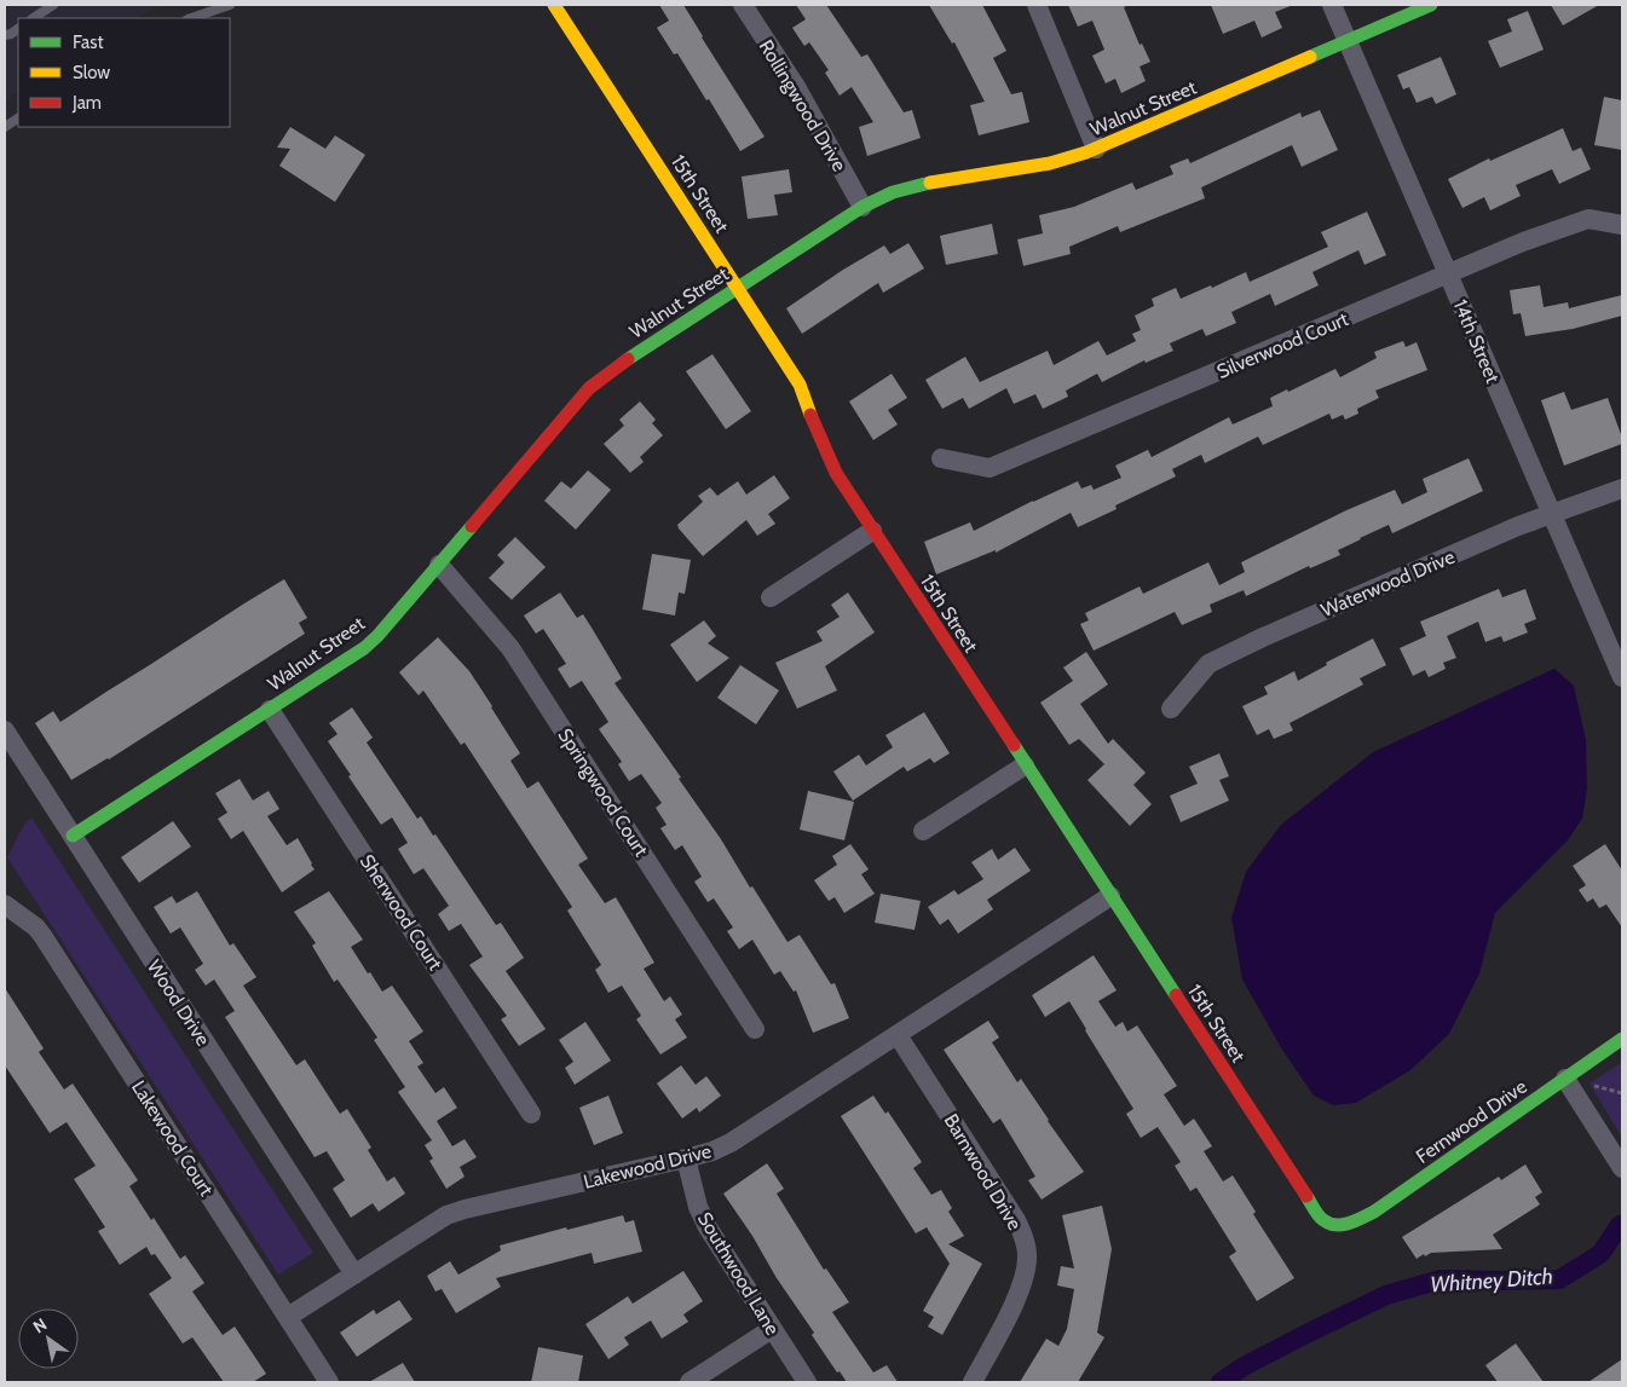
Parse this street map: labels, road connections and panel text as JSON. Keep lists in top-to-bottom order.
{
  "streets": {
    "street": [
      "Rollingwood Drive",
      "Walnut Street",
      "15th Street",
      "14th Street",
      "Silverwood Court",
      "Waterwood Drive",
      "Springwood Court",
      "Sherwood Court",
      "Wood Drive",
      "Fernwood Drive",
      "Lakewood Court",
      "Lakewood Drive",
      "Barnwood Drive",
      "Southwood Lane"
    ]
  },
  "crossings": [
    ["Rollingwood Drive", "Walnut Street"],
    ["Walnut Street", "15th Street"],
    ["Walnut Street", "14th Street"],
    ["Walnut Street", "Springwood Court"],
    ["Walnut Street", "Sherwood Court"],
    ["Walnut Street", "Wood Drive"],
    ["15th Street", "Fernwood Drive"],
    ["15th Street", "Lakewood Drive"],
    ["14th Street", "Silverwood Court"],
    ["14th Street", "Waterwood Drive"],
    ["Wood Drive", "Lakewood Drive"],
    ["Lakewood Court", "Lakewood Drive"],
    ["Lakewood Drive", "Barnwood Drive"],
    ["Lakewood Drive", "Southwood Lane"]
  ],
  "water": ["Whitney Ditch"],
  "legend": ["Fast", "Slow", "Jam"],
  "north": "top left"
}
